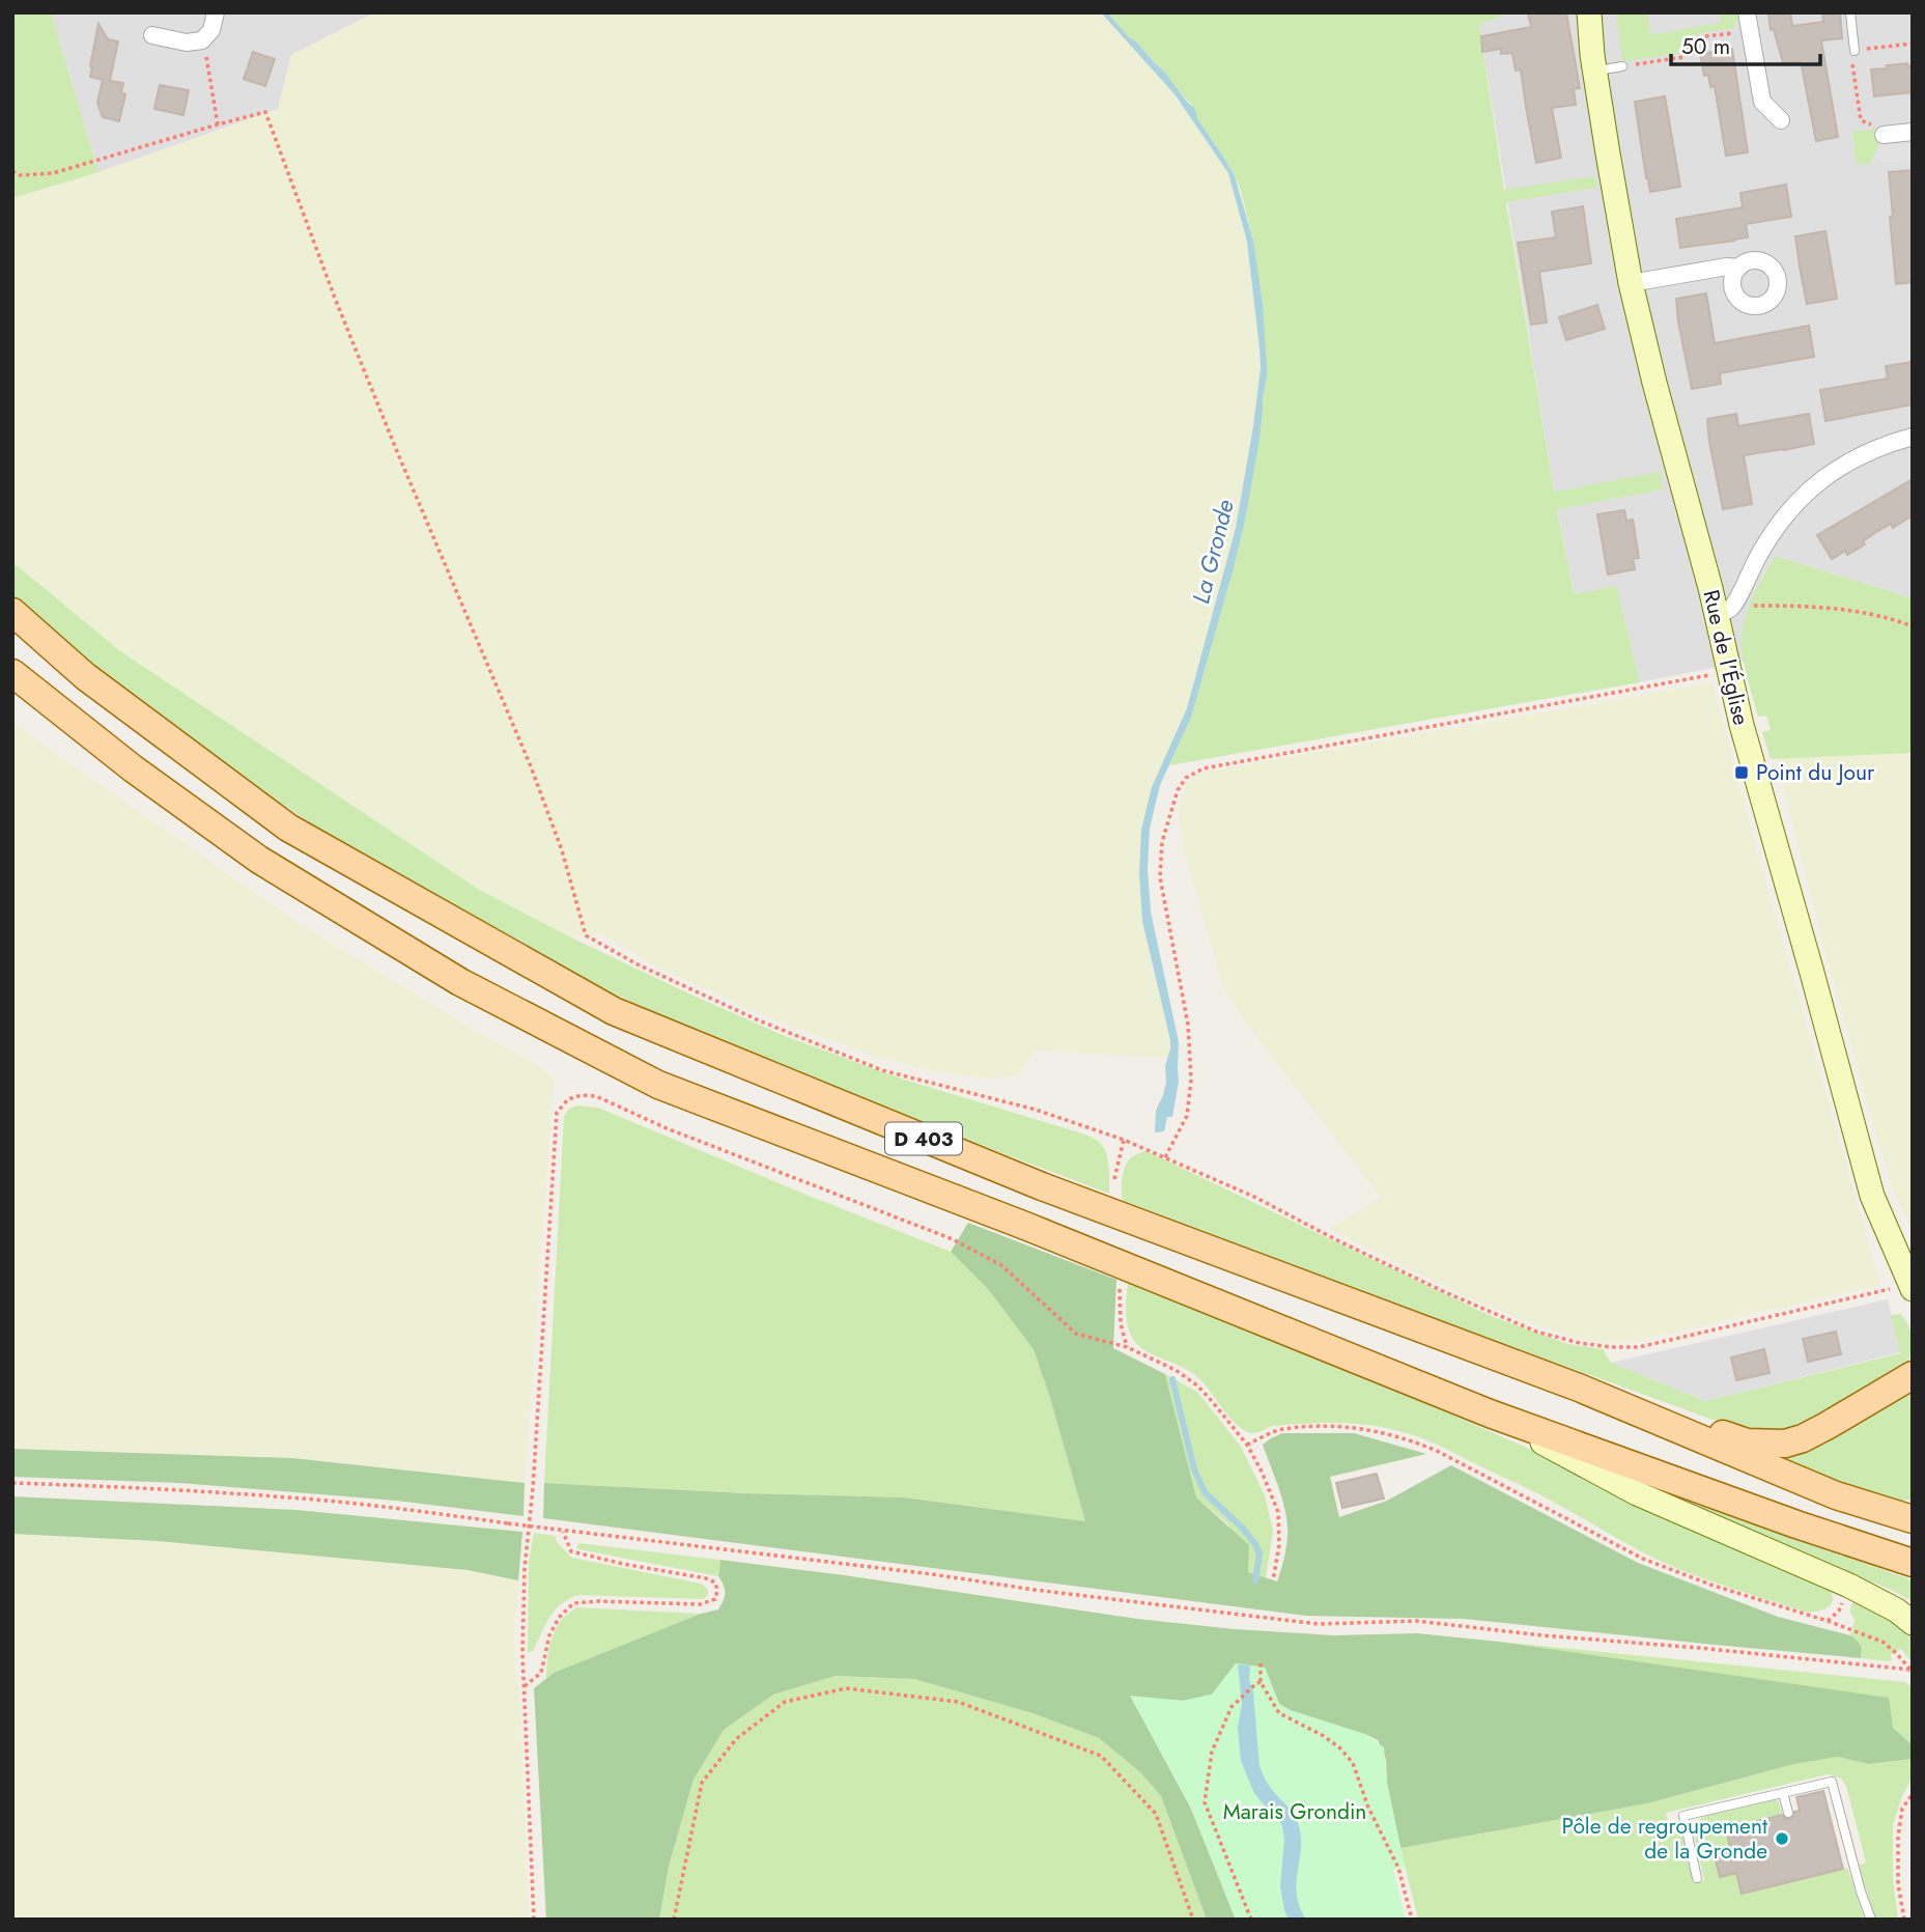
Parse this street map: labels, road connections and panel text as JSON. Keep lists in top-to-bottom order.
{
  "streets": {
    "main road": ["D 403"],
    "street": ["Rue de l'Église"]
  },
  "water": ["La Gronde"],
  "parks": ["Marais Grondin"],
  "places": {
    "transit": ["Point du Jour"],
    "other": ["Pôle de regroupement de la Gronde"]
  },
  "scale_bar": "50 m"
}
